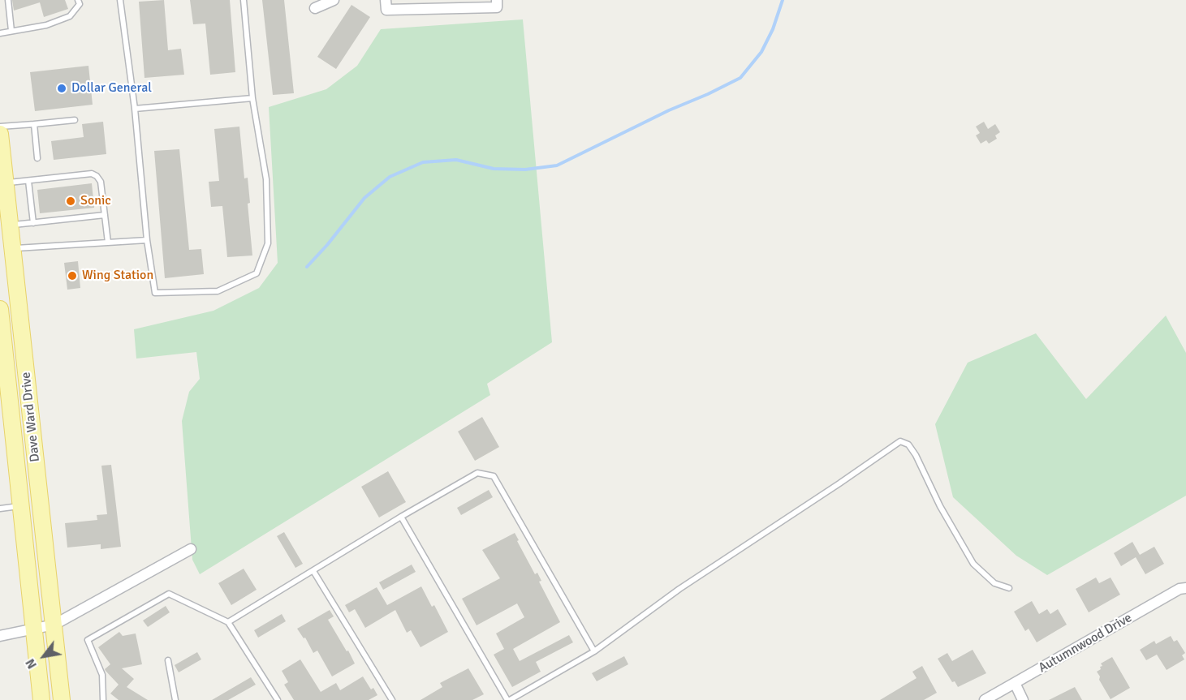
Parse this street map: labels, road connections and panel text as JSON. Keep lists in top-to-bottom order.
{
  "streets": {
    "main road": ["Dave Ward Drive"],
    "street": ["Autumnwood Drive"]
  },
  "places": ["Dollar General", "Sonic", "Wing Station"],
  "north": "bottom left"
}
